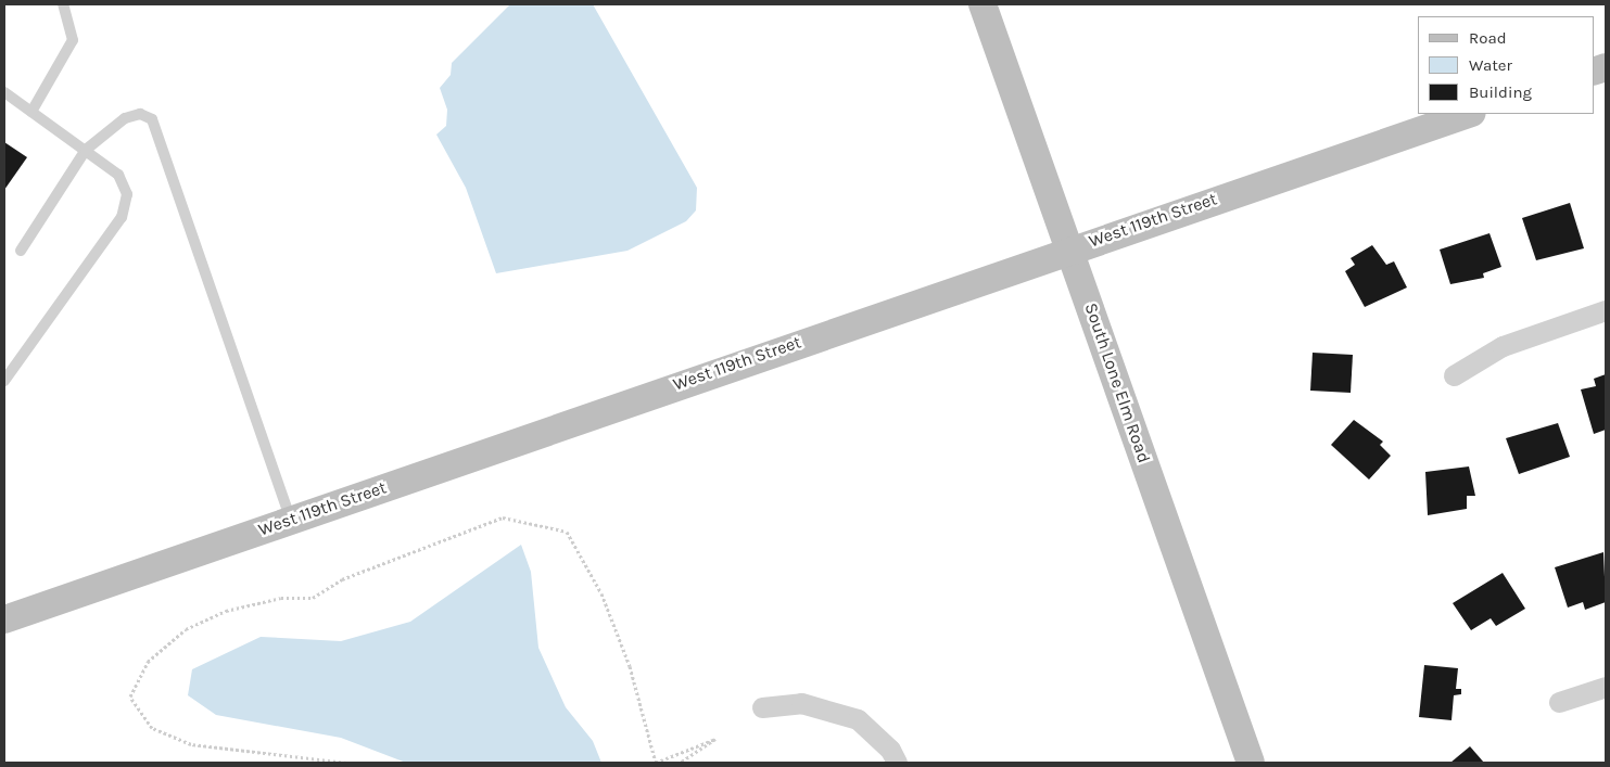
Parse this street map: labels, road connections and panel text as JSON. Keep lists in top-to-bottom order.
{
  "streets": {
    "main road": ["West 119th Street", "South Lone Elm Road"]
  },
  "crossings": [
    ["West 119th Street", "South Lone Elm Road"]
  ],
  "legend": ["Road", "Water", "Building"]
}
